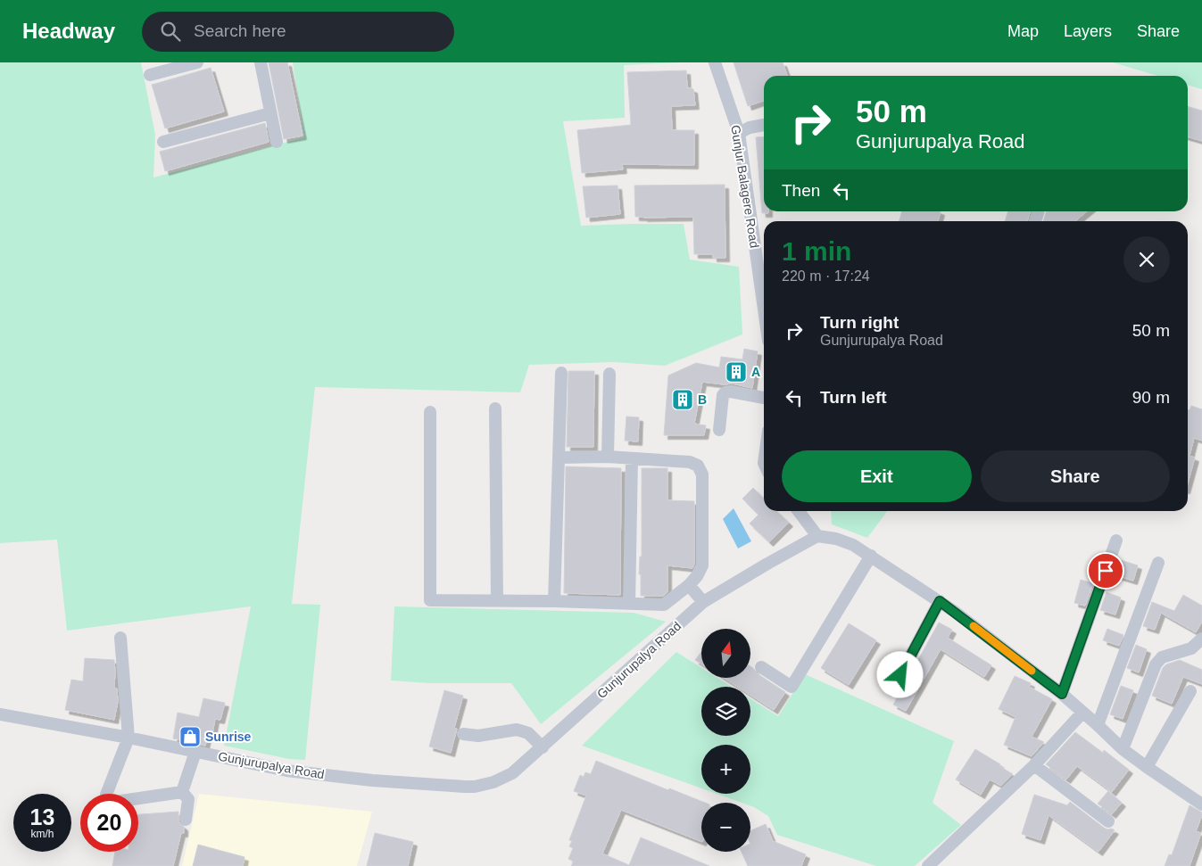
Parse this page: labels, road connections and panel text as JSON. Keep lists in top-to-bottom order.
{
  "streets": {
    "street": ["Gunjur Balagere Road", "Gunjurupalya Road"]
  },
  "places": {
    "building": ["A", "B"],
    "shop": ["Sunrise"]
  },
  "north": "top",
  "page": {
    "header": "Headway",
    "search": "Search here",
    "nav": ["Map", "Layers", "Share"],
    "turn": ["50 m", "Gunjurupalya Road"],
    "then": "Then",
    "heading": ["1 min", "220 m · 17:24"],
    "list": [
      {
        "name": "Turn right",
        "note": "Gunjurupalya Road",
        "value": "50 m"
      },
      {
        "name": "Turn left",
        "value": "90 m"
      }
    ],
    "buttons": ["Exit", "Share"],
    "map_buttons": ["+", "−"],
    "speed": "13 km/h",
    "limit": "20"
  }
}
